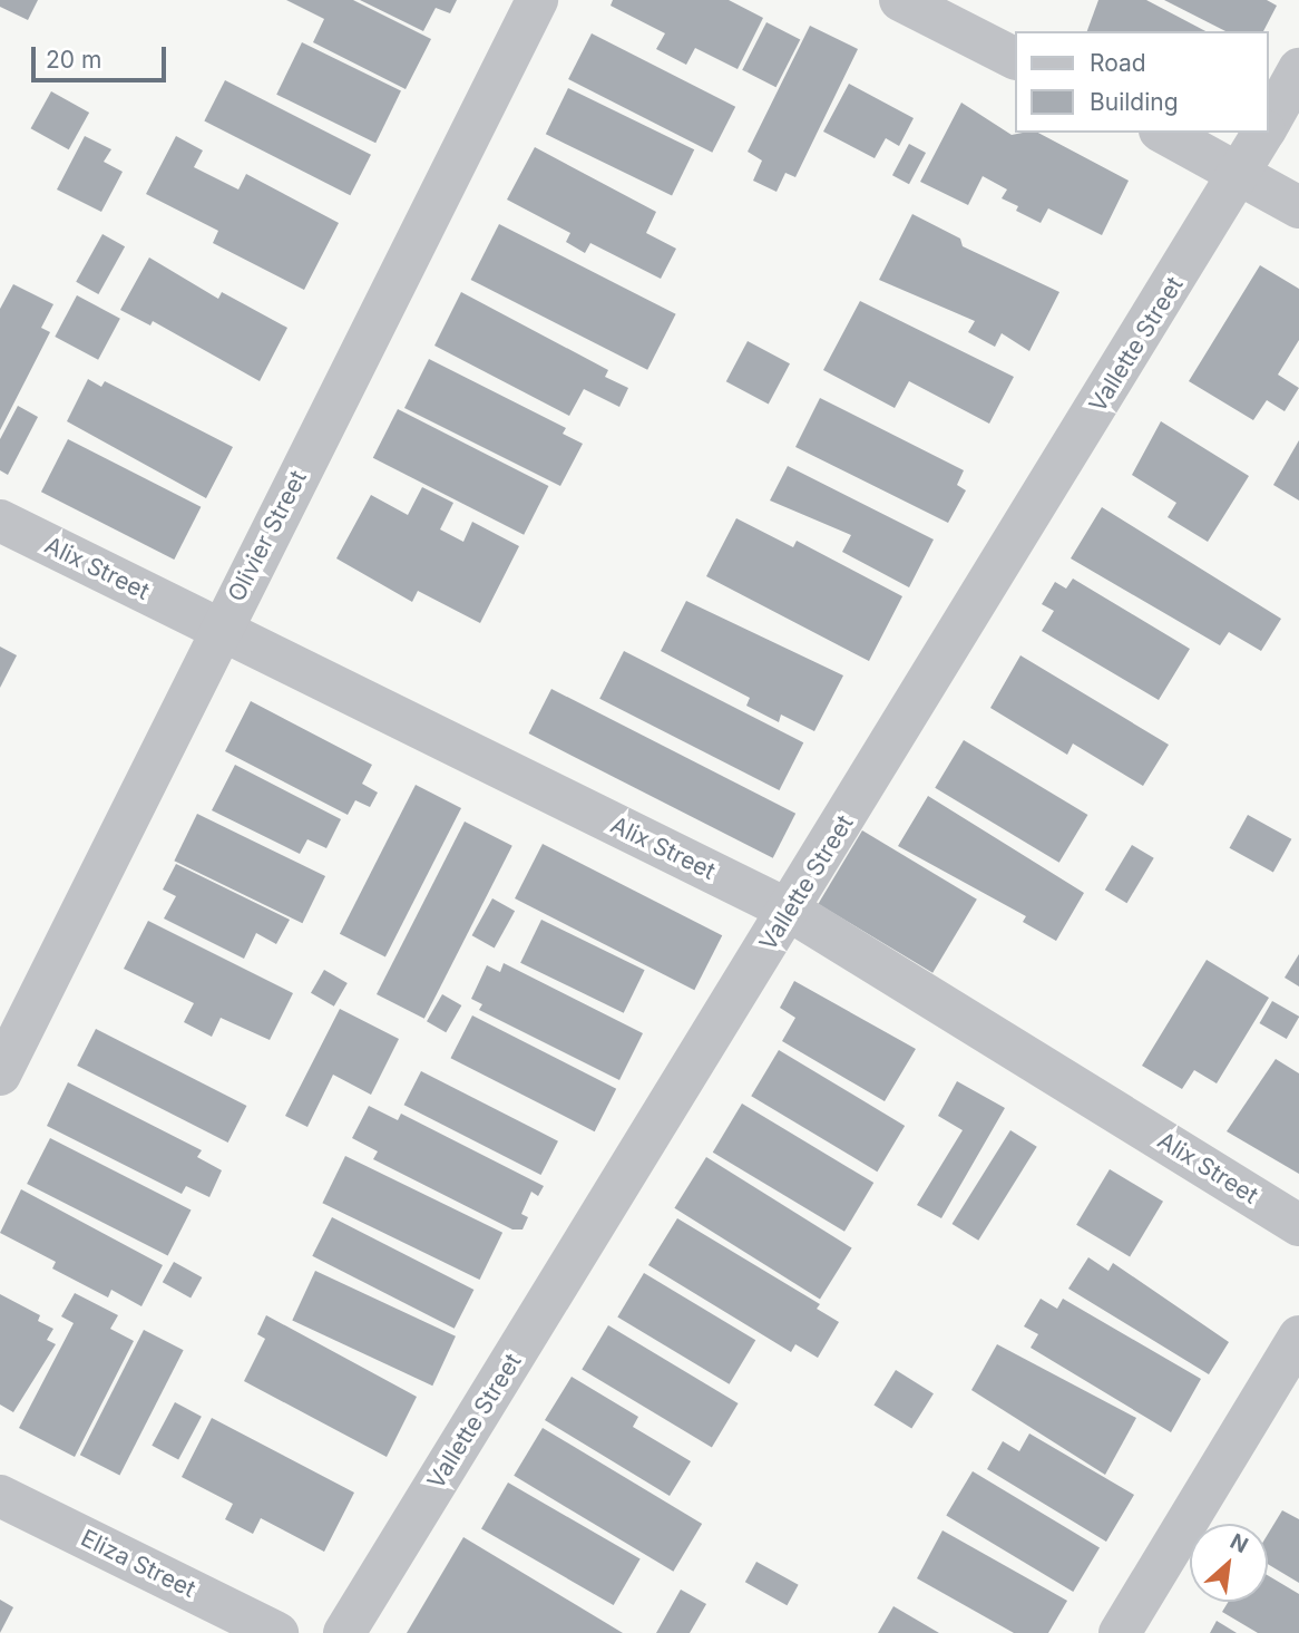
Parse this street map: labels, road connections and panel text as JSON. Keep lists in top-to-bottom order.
{
  "streets": {
    "street": [
      "Vallette Street",
      "Olivier Street",
      "Alix Street",
      "Eliza Street"
    ]
  },
  "crossings": [
    ["Vallette Street", "Alix Street"],
    ["Olivier Street", "Alix Street"]
  ],
  "legend": ["Road", "Building"],
  "scale_bar": "20 m",
  "north": "top right"
}
